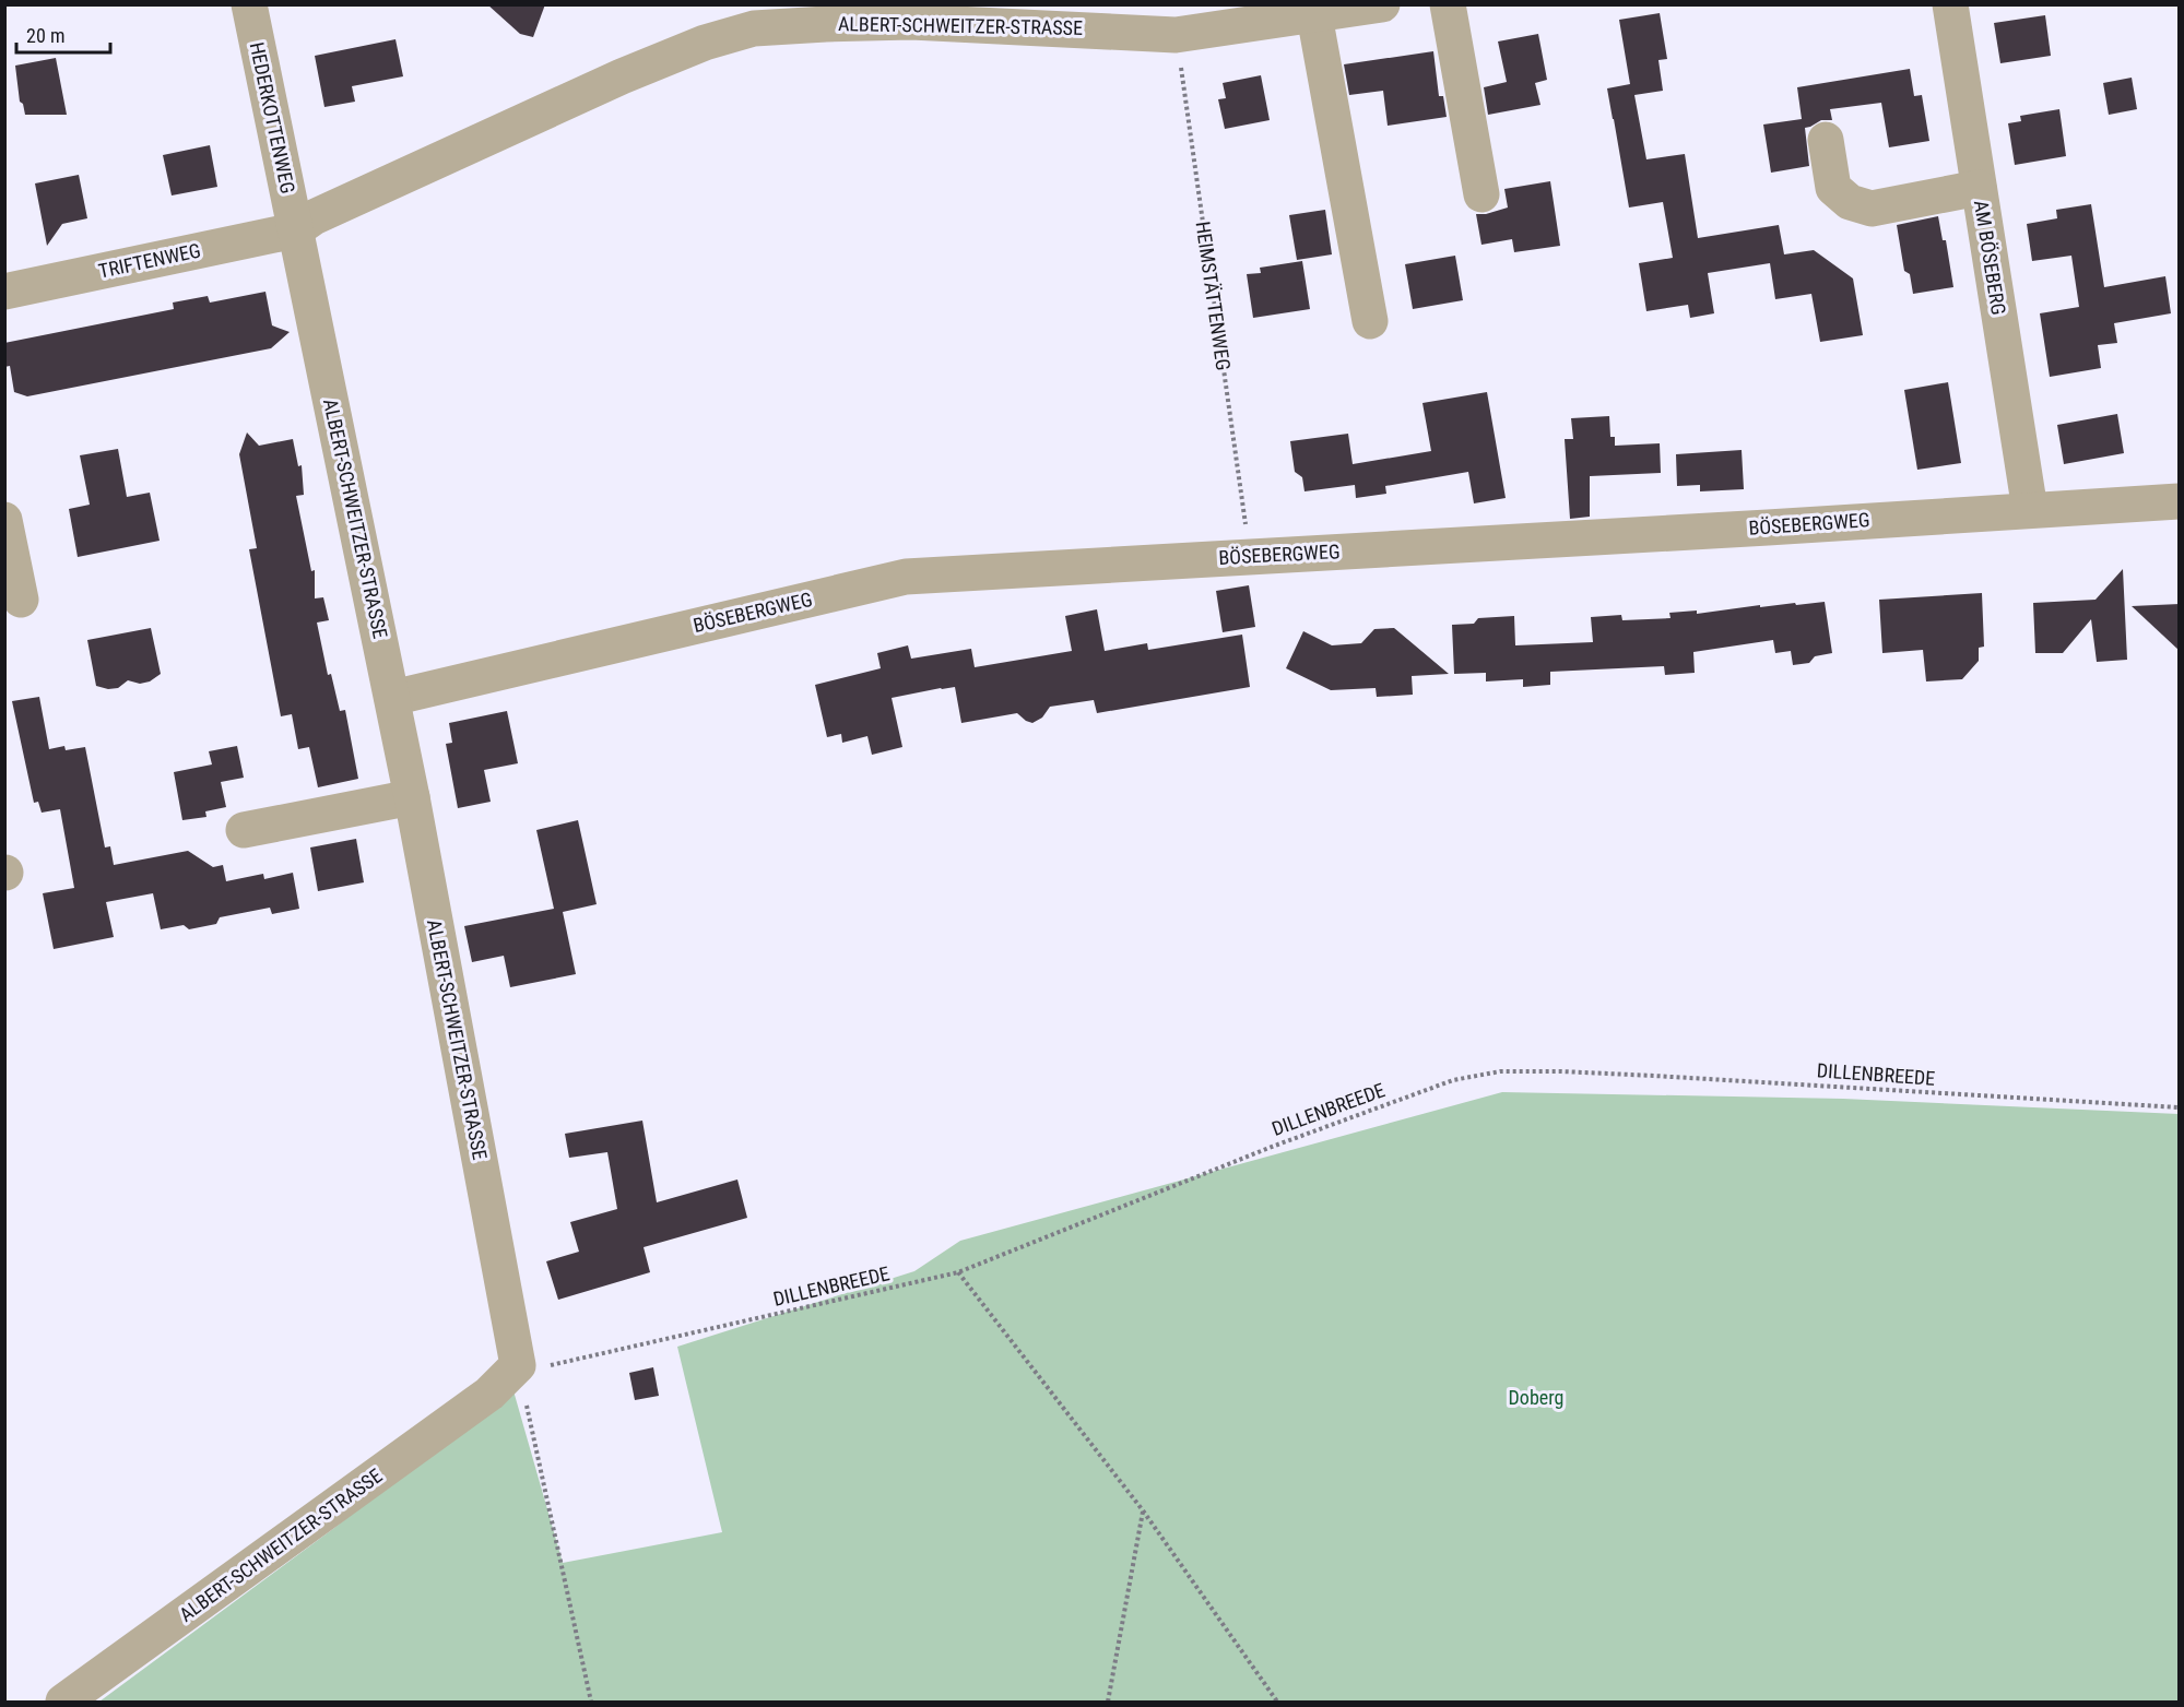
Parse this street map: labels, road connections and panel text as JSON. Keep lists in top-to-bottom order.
{
  "streets": {
    "street": [
      "ALBERT-SCHWEITZER-STRASSE",
      "HEDERKOTTENWEG",
      "AM BÖSEBERG",
      "TRIFTENWEG",
      "BÖSEBERGWEG"
    ],
    "path": ["HEIMSTÄTTENWEG", "DILLENBREEDE"]
  },
  "crossings": [
    ["ALBERT-SCHWEITZER-STRASSE", "HEDERKOTTENWEG"],
    ["ALBERT-SCHWEITZER-STRASSE", "TRIFTENWEG"],
    ["ALBERT-SCHWEITZER-STRASSE", "HEIMSTÄTTENWEG"],
    ["ALBERT-SCHWEITZER-STRASSE", "BÖSEBERGWEG"],
    ["ALBERT-SCHWEITZER-STRASSE", "DILLENBREEDE"],
    ["HEDERKOTTENWEG", "TRIFTENWEG"],
    ["AM BÖSEBERG", "BÖSEBERGWEG"],
    ["HEIMSTÄTTENWEG", "BÖSEBERGWEG"]
  ],
  "parks": ["Doberg"],
  "scale_bar": "20 m"
}
